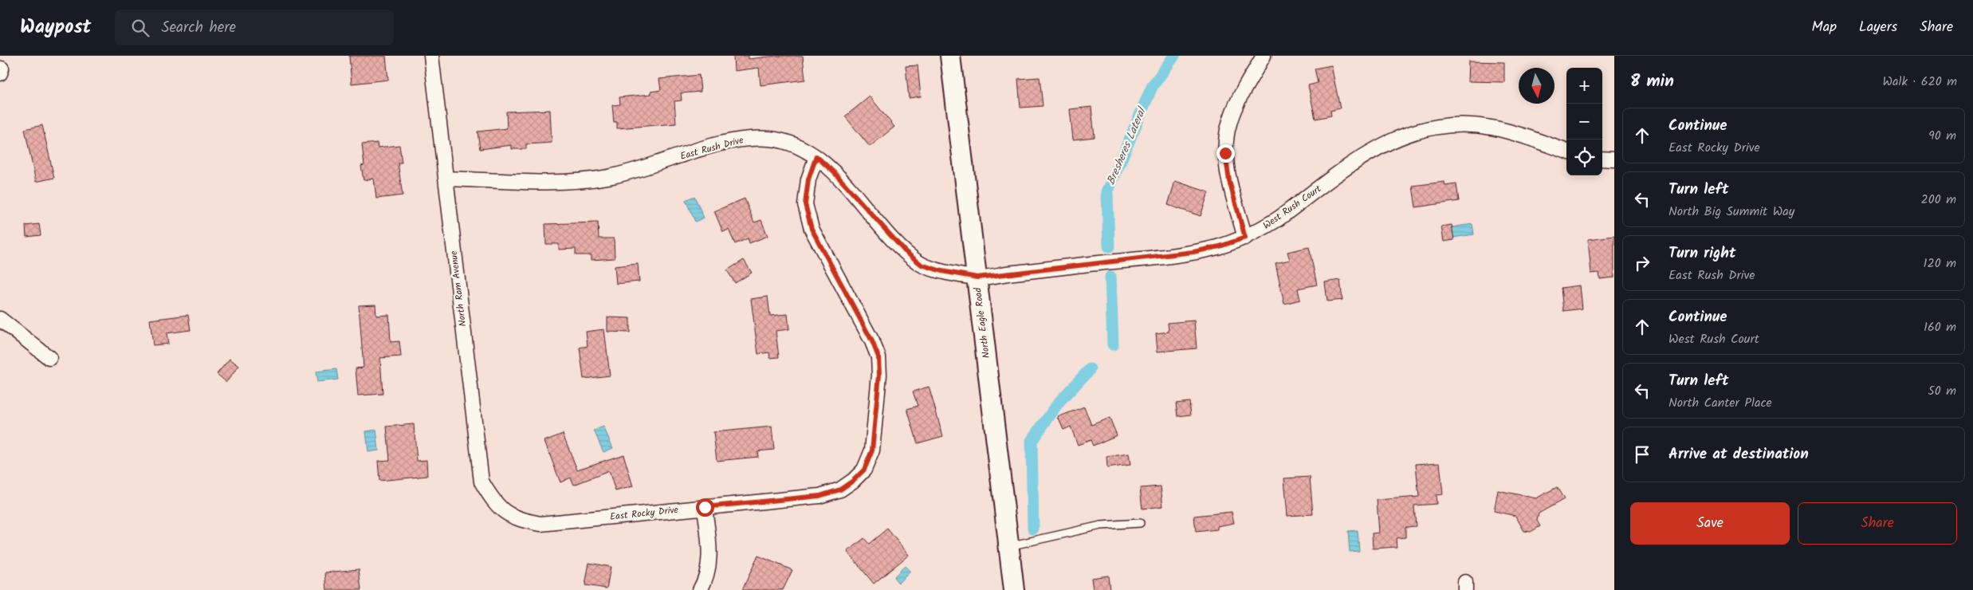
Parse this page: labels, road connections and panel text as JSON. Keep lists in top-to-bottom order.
{
  "streets": {
    "main road": ["North Eagle Road"],
    "street": [
      "East Rush Drive",
      "West Rush Court",
      "North Ram Avenue",
      "East Rocky Drive"
    ]
  },
  "crossings": [
    ["East Rush Drive", "West Rush Court"],
    ["East Rush Drive", "North Ram Avenue"],
    ["East Rush Drive", "North Eagle Road"],
    ["East Rush Drive", "East Rocky Drive"],
    ["West Rush Court", "North Eagle Road"],
    ["North Ram Avenue", "East Rocky Drive"]
  ],
  "water": ["Bresheres Lateral"],
  "north": "bottom",
  "page": {
    "header": "Waypost",
    "search": "Search here",
    "nav": ["Map", "Layers", "Share"],
    "heading": ["8 min", "Walk · 620 m"],
    "map_buttons": ["+", "−"],
    "list": [
      ["Continue", "East Rocky Drive", "90 m"],
      ["Turn left", "North Big Summit Way", "200 m"],
      ["Turn right", "East Rush Drive", "120 m"],
      ["Continue", "West Rush Court", "160 m"],
      ["Turn left", "North Canter Place", "50 m"],
      "Arrive at destination"
    ],
    "buttons": ["Save", "Share"]
  }
}
